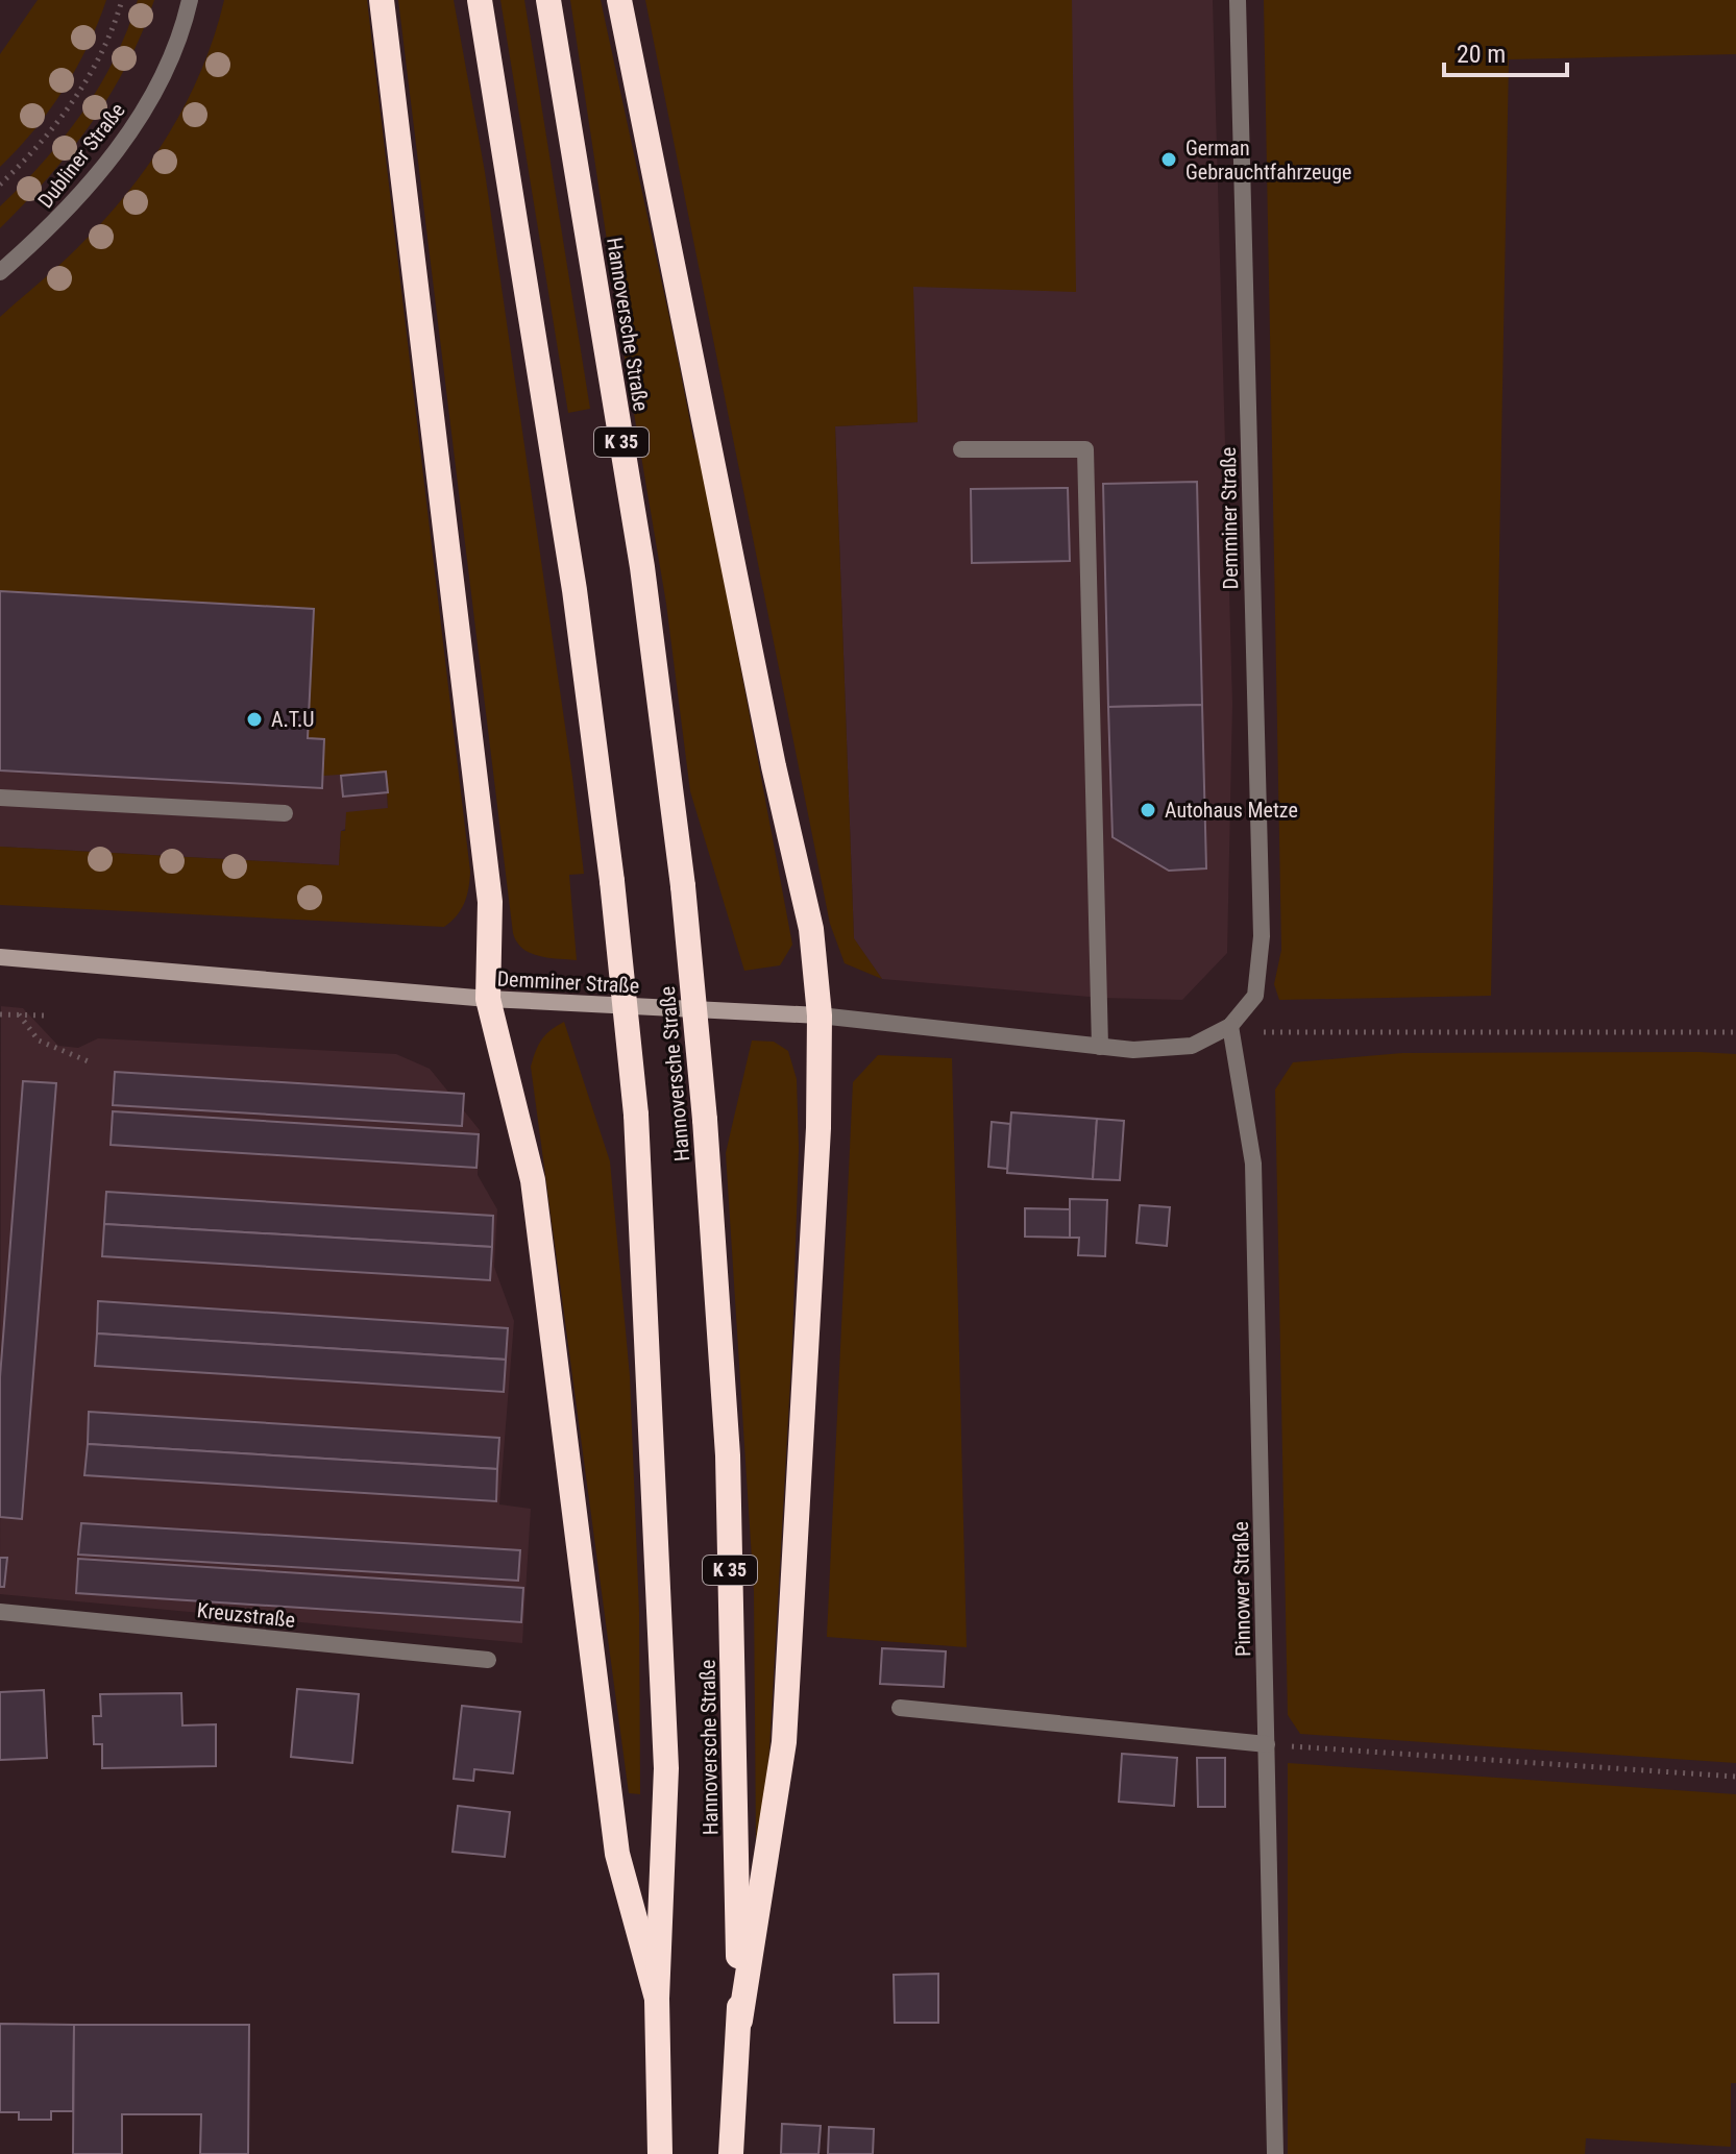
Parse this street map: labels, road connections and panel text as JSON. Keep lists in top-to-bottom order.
{
  "streets": {
    "highway": ["Hannoversche Straße", "K 35"],
    "main road": ["Demminer Straße"],
    "street": ["Dubliner Straße", "Pinnower Straße", "Kreuzstraße"]
  },
  "crossings": [
    ["Demminer Straße", "Pinnower Straße"]
  ],
  "places": ["German Gebrauchtfahrzeuge", "A.T.U", "Autohaus Metze"],
  "scale_bar": "20 m"
}
